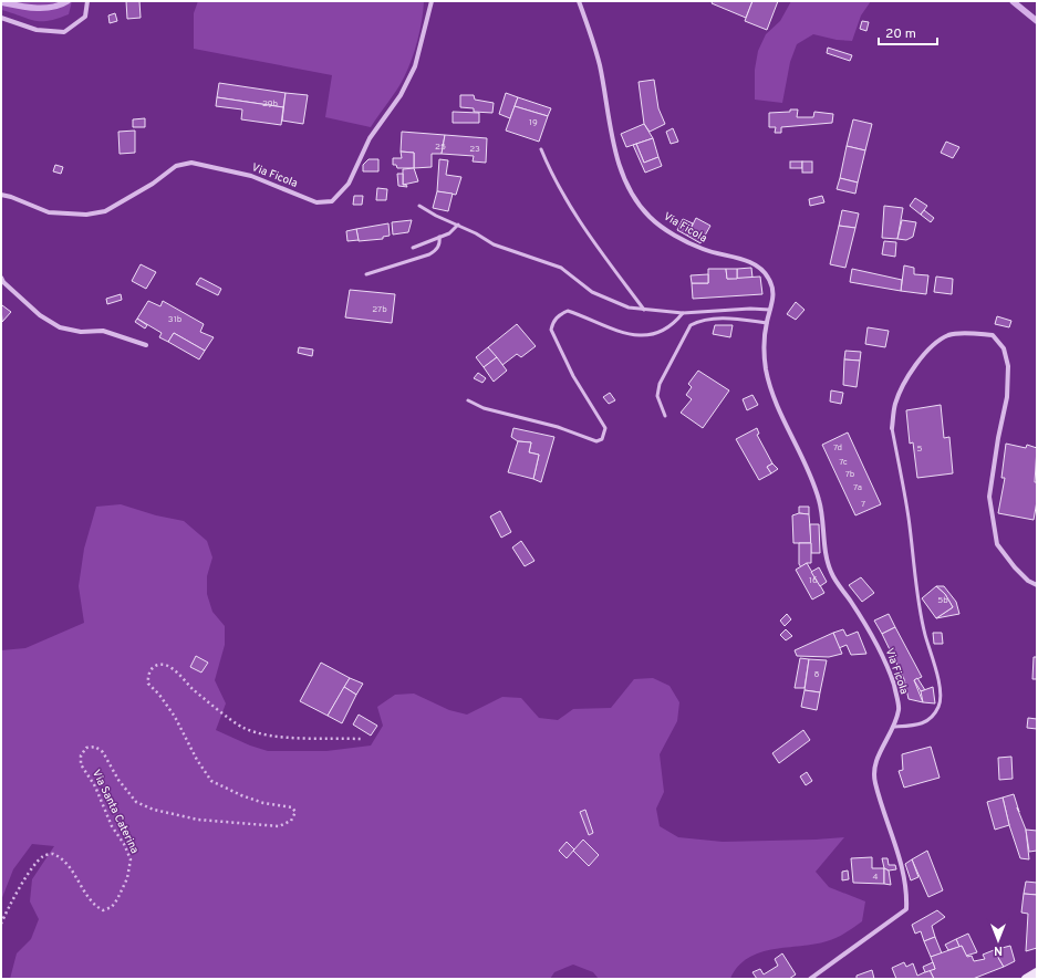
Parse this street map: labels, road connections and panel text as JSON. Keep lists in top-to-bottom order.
{
  "streets": {
    "street": ["Via Ficola"],
    "path": ["Via Santa Caterina"]
  },
  "house_numbers": [
    "29b",
    "19",
    "25",
    "23",
    "27b",
    "31b",
    "7d",
    "5",
    "7c",
    "7b",
    "7a",
    "7",
    "16",
    "5b",
    "8",
    "4"
  ],
  "scale_bar": "20 m",
  "north": "bottom"
}
